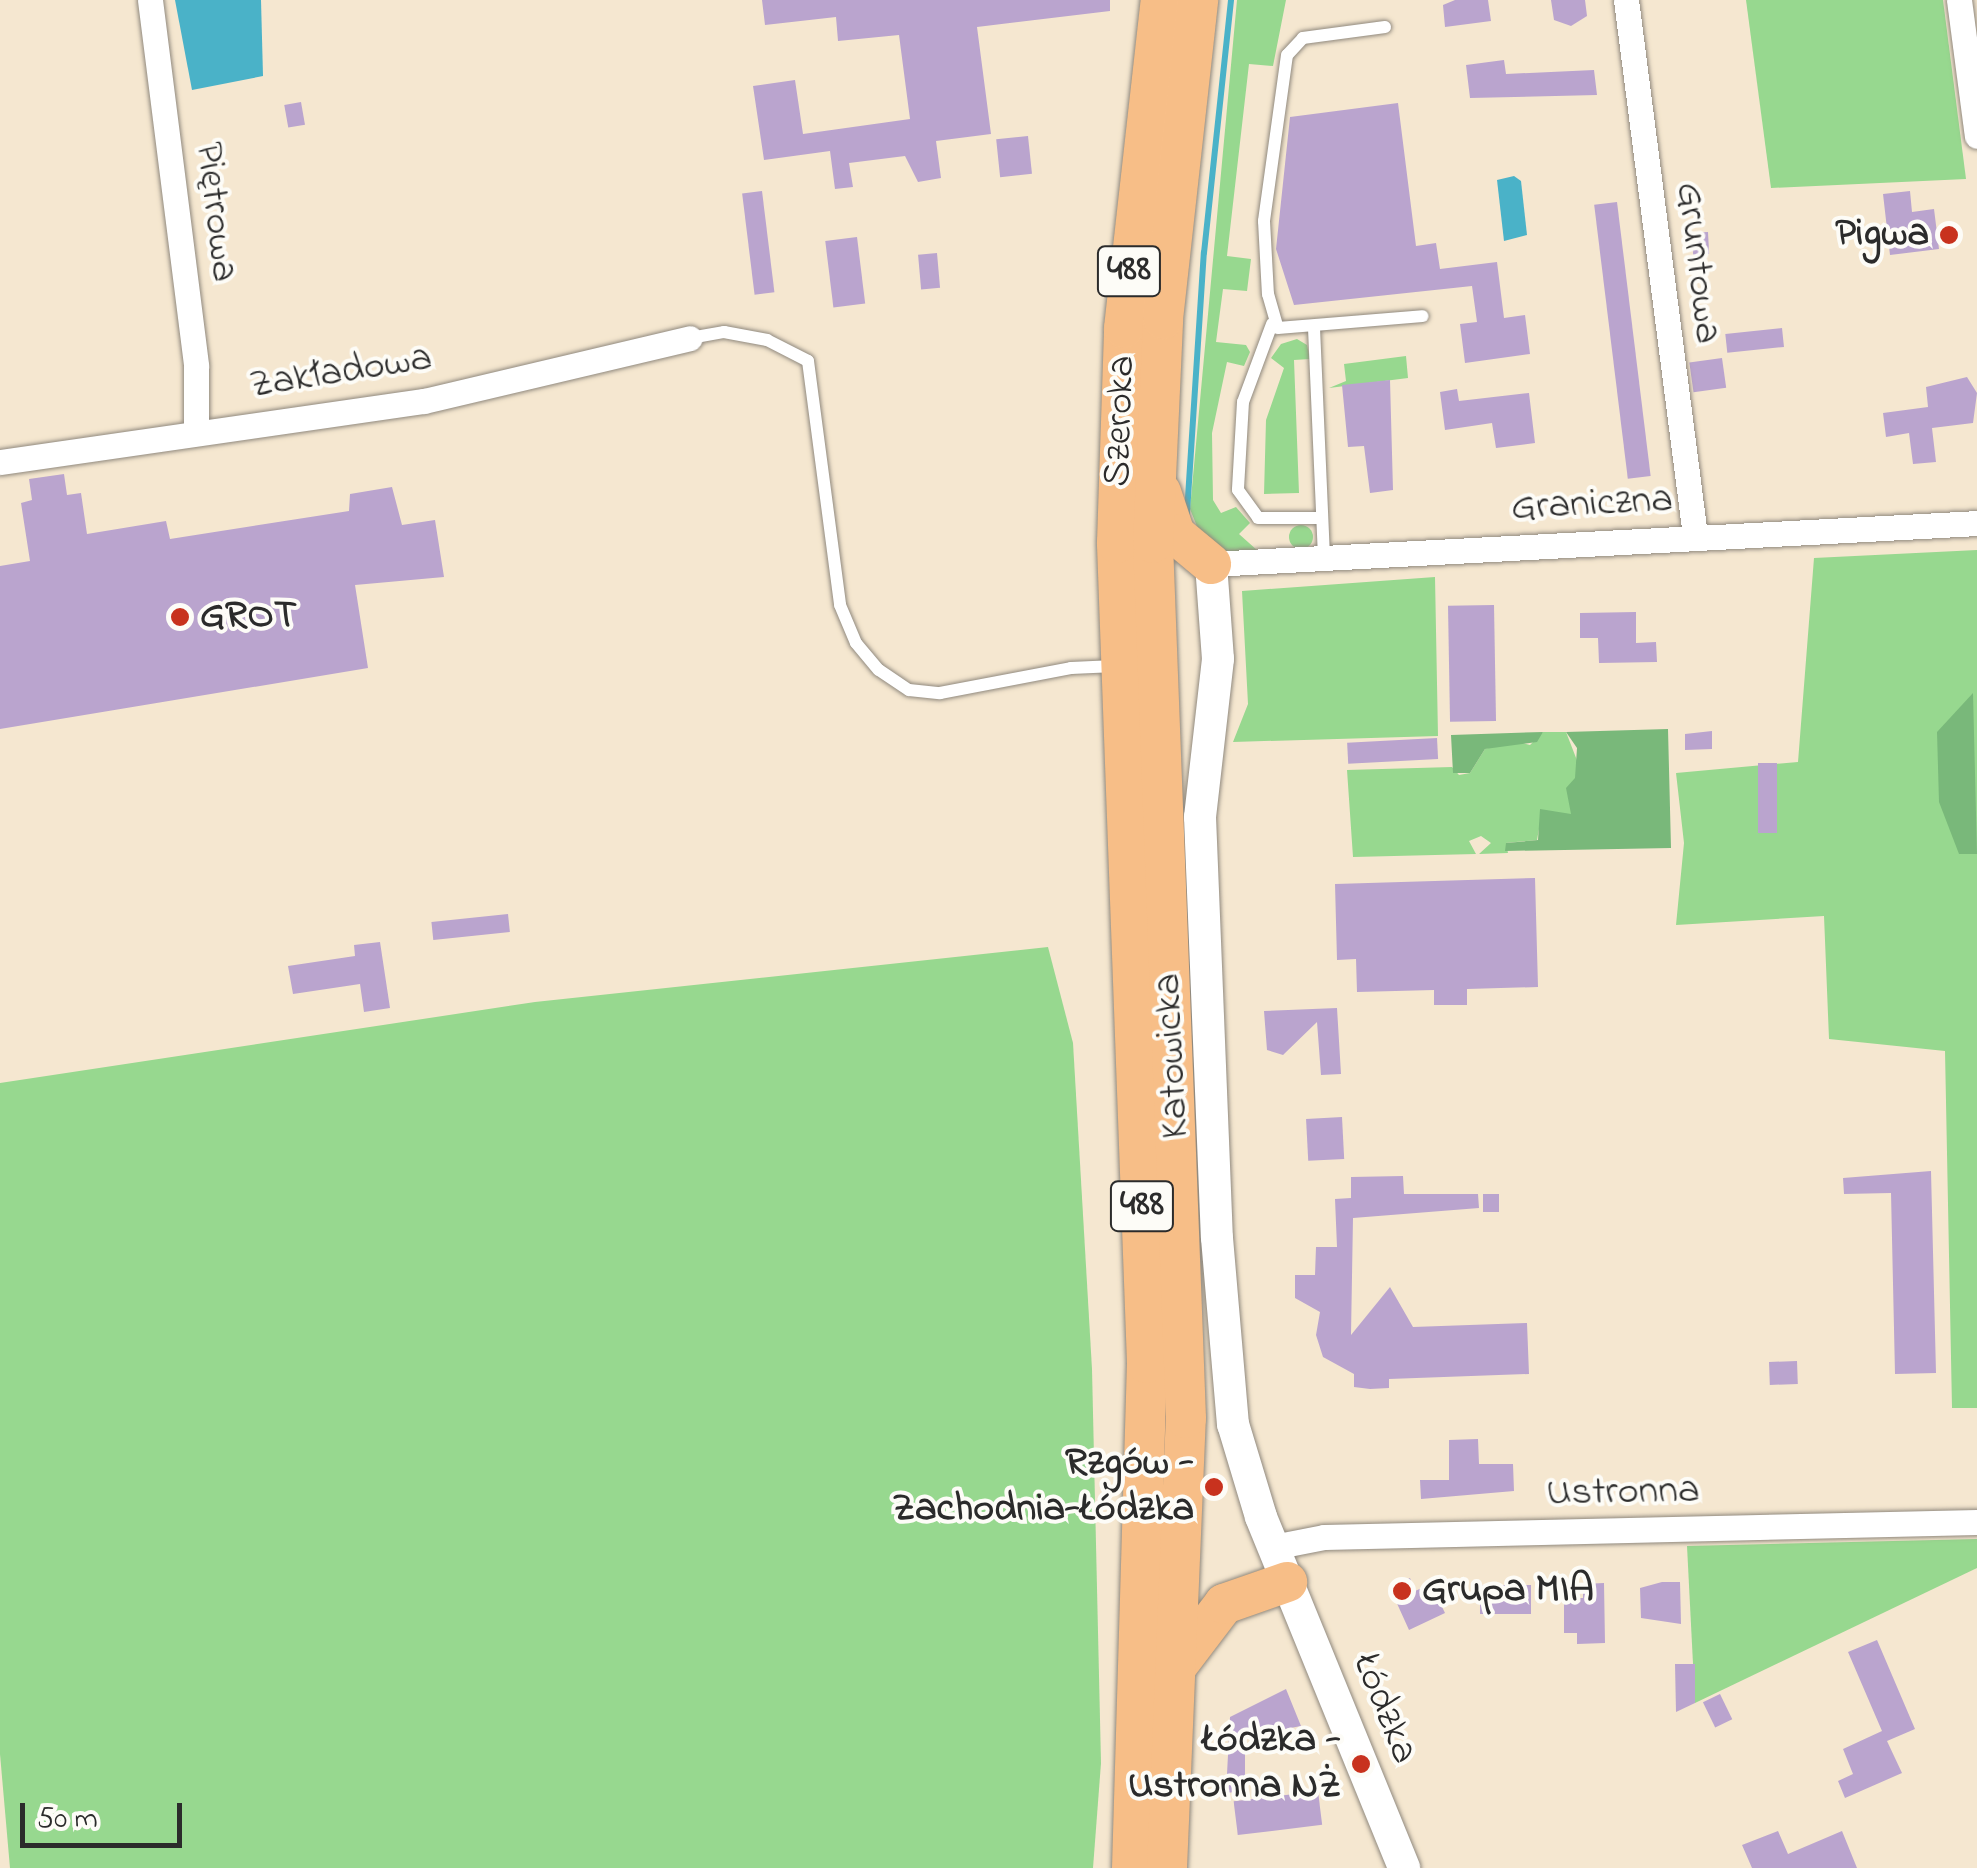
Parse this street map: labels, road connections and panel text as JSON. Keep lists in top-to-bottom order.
{
  "streets": {
    "main road": ["488", "Szeroka", "Katowicka"],
    "street": [
      "Piętrowa",
      "Gruntowa",
      "Zakładowa",
      "Graniczna",
      "Ustronna",
      "Łódzka"
    ]
  },
  "crossings": [
    ["Piętrowa", "Zakładowa"],
    ["Gruntowa", "Graniczna"],
    ["Szeroka", "Katowicka"],
    ["Graniczna", "Łódzka"],
    ["Ustronna", "Łódzka"]
  ],
  "places": [
    "Pigwa",
    "GROT",
    "Rzgów - Zachodnia-Łódzka",
    "Grupa MIA",
    "Łódzka - Ustronna NŻ"
  ],
  "scale_bar": "50 m"
}
